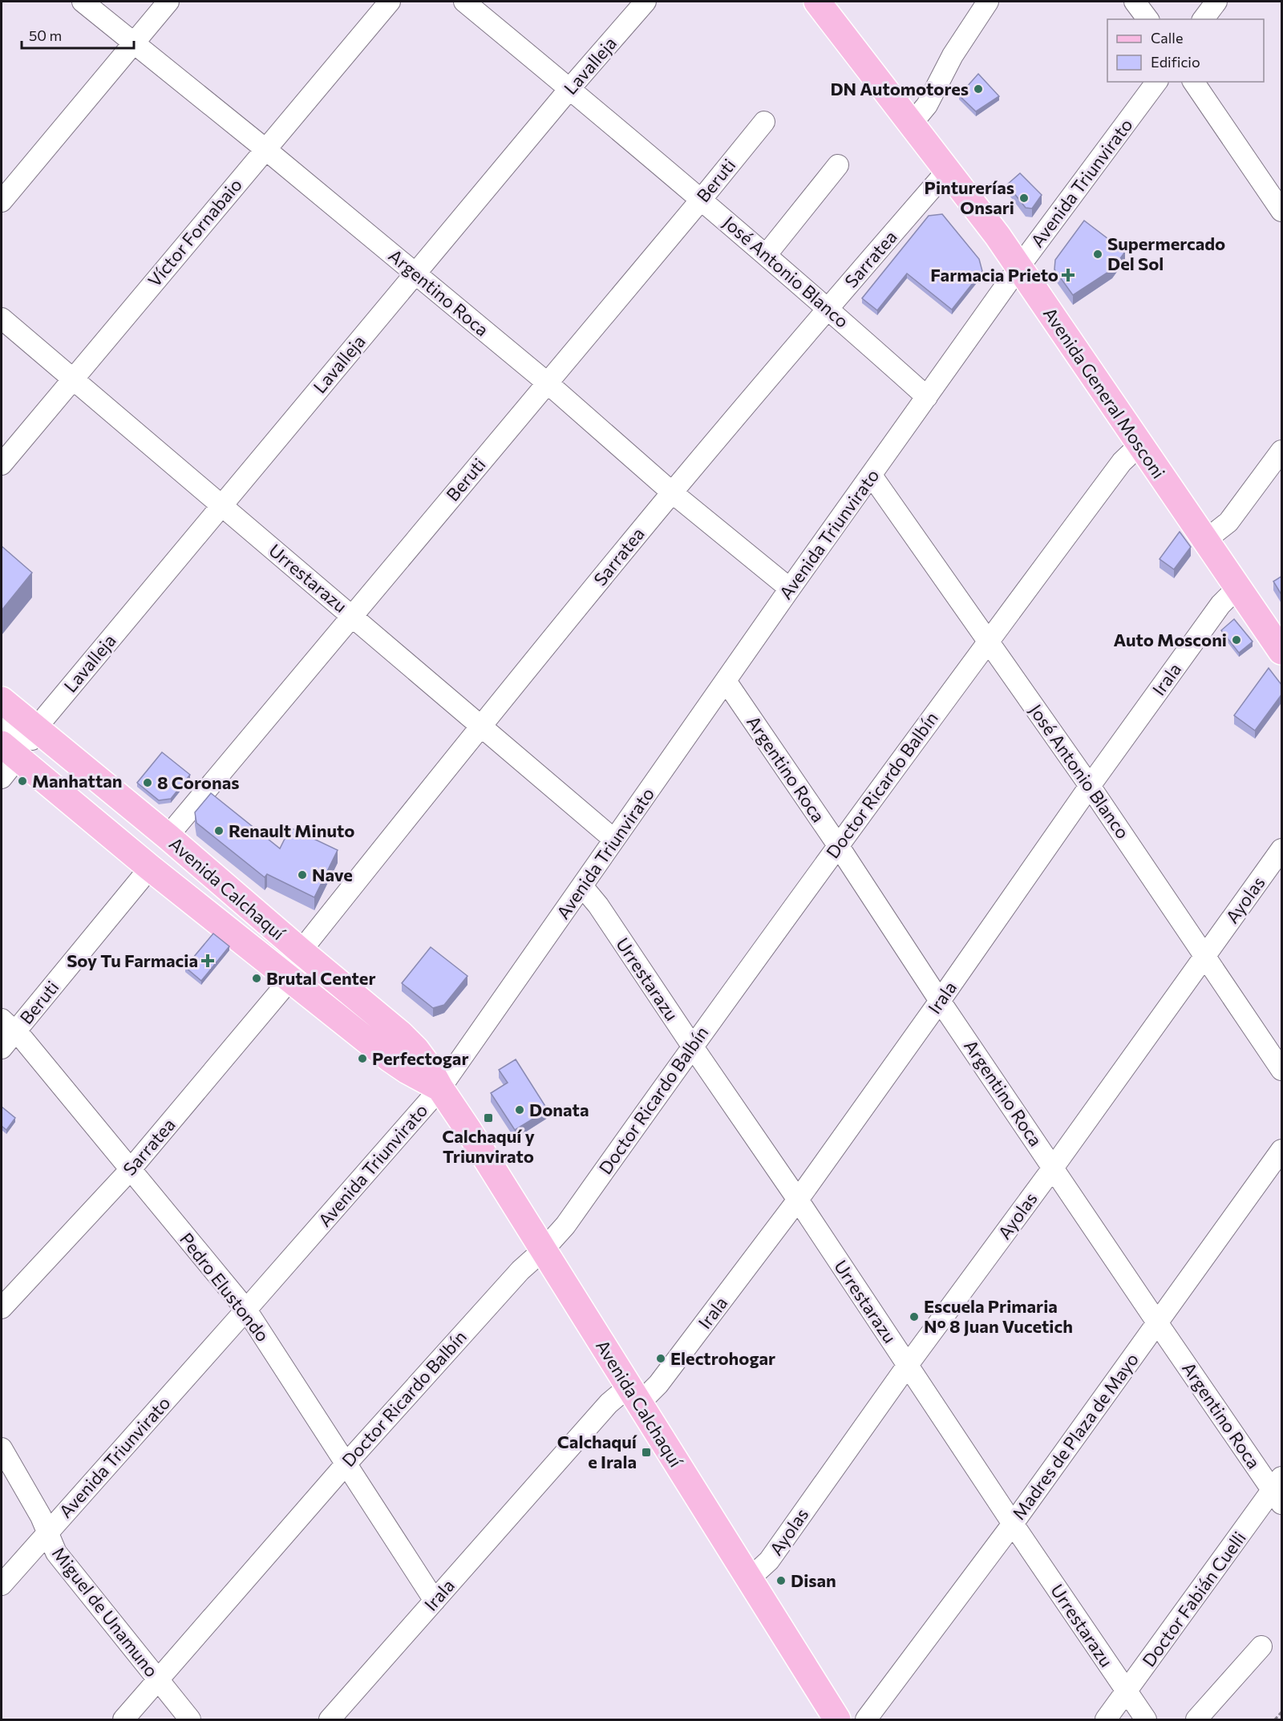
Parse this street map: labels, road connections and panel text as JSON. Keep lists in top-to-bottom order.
{
  "streets": {
    "main road": ["Avenida General Mosconi", "Avenida Calchaquí"],
    "street": [
      "Lavalleja",
      "Beruti",
      "Avenida Triunvirato",
      "Víctor Fornabaio",
      "Sarratea",
      "José Antonio Blanco",
      "Argentino Roca",
      "Urrestarazu",
      "Irala",
      "Doctor Ricardo Balbín",
      "Ayolas",
      "Pedro Elustondo",
      "Madres de Plaza de Mayo",
      "Doctor Fabián Cuelli",
      "Miguel de Unamuno"
    ]
  },
  "crossings": [
    ["Lavalleja", "José Antonio Blanco"],
    ["Lavalleja", "Argentino Roca"],
    ["Lavalleja", "Urrestarazu"],
    ["Lavalleja", "Avenida Calchaquí"],
    ["Beruti", "José Antonio Blanco"],
    ["Beruti", "Argentino Roca"],
    ["Beruti", "Urrestarazu"],
    ["Beruti", "Avenida Calchaquí"],
    ["Beruti", "Pedro Elustondo"],
    ["Avenida Triunvirato", "José Antonio Blanco"],
    ["Avenida Triunvirato", "Argentino Roca"],
    ["Avenida Triunvirato", "Avenida General Mosconi"],
    ["Avenida Triunvirato", "Urrestarazu"],
    ["Avenida Triunvirato", "Avenida Calchaquí"],
    ["Avenida Triunvirato", "Pedro Elustondo"],
    ["Avenida Triunvirato", "Miguel de Unamuno"],
    ["Víctor Fornabaio", "Argentino Roca"],
    ["Víctor Fornabaio", "Urrestarazu"],
    ["Sarratea", "José Antonio Blanco"],
    ["Sarratea", "Argentino Roca"],
    ["Sarratea", "Avenida General Mosconi"],
    ["Sarratea", "Urrestarazu"],
    ["Sarratea", "Avenida Calchaquí"],
    ["Sarratea", "Pedro Elustondo"],
    ["José Antonio Blanco", "Irala"],
    ["José Antonio Blanco", "Doctor Ricardo Balbín"],
    ["José Antonio Blanco", "Ayolas"],
    ["Argentino Roca", "Irala"],
    ["Argentino Roca", "Doctor Ricardo Balbín"],
    ["Argentino Roca", "Ayolas"],
    ["Argentino Roca", "Madres de Plaza de Mayo"],
    ["Argentino Roca", "Doctor Fabián Cuelli"],
    ["Avenida General Mosconi", "Irala"],
    ["Avenida General Mosconi", "Doctor Ricardo Balbín"],
    ["Urrestarazu", "Irala"],
    ["Urrestarazu", "Doctor Ricardo Balbín"],
    ["Urrestarazu", "Ayolas"],
    ["Urrestarazu", "Madres de Plaza de Mayo"],
    ["Urrestarazu", "Doctor Fabián Cuelli"],
    ["Irala", "Avenida Calchaquí"],
    ["Irala", "Pedro Elustondo"],
    ["Doctor Ricardo Balbín", "Avenida Calchaquí"],
    ["Doctor Ricardo Balbín", "Pedro Elustondo"],
    ["Doctor Ricardo Balbín", "Miguel de Unamuno"],
    ["Avenida Calchaquí", "Ayolas"]
  ],
  "places": {
    "other": [
      "DN Automotores",
      "Pinturerías Onsari",
      "Supermercado Del Sol",
      "Auto Mosconi",
      "Manhattan",
      "8 Coronas",
      "Renault Minuto",
      "Nave",
      "Brutal Center",
      "Perfectogar",
      "Donata",
      "Escuela Primaria N° 8 Juan Vucetich",
      "Electrohogar",
      "Disan"
    ],
    "health": ["Farmacia Prieto", "Soy Tu Farmacia"],
    "transit": ["Calchaquí y Triunvirato", "Calchaquí e Irala"]
  },
  "legend": ["Calle", "Edificio"],
  "scale_bar": "50 m"
}
